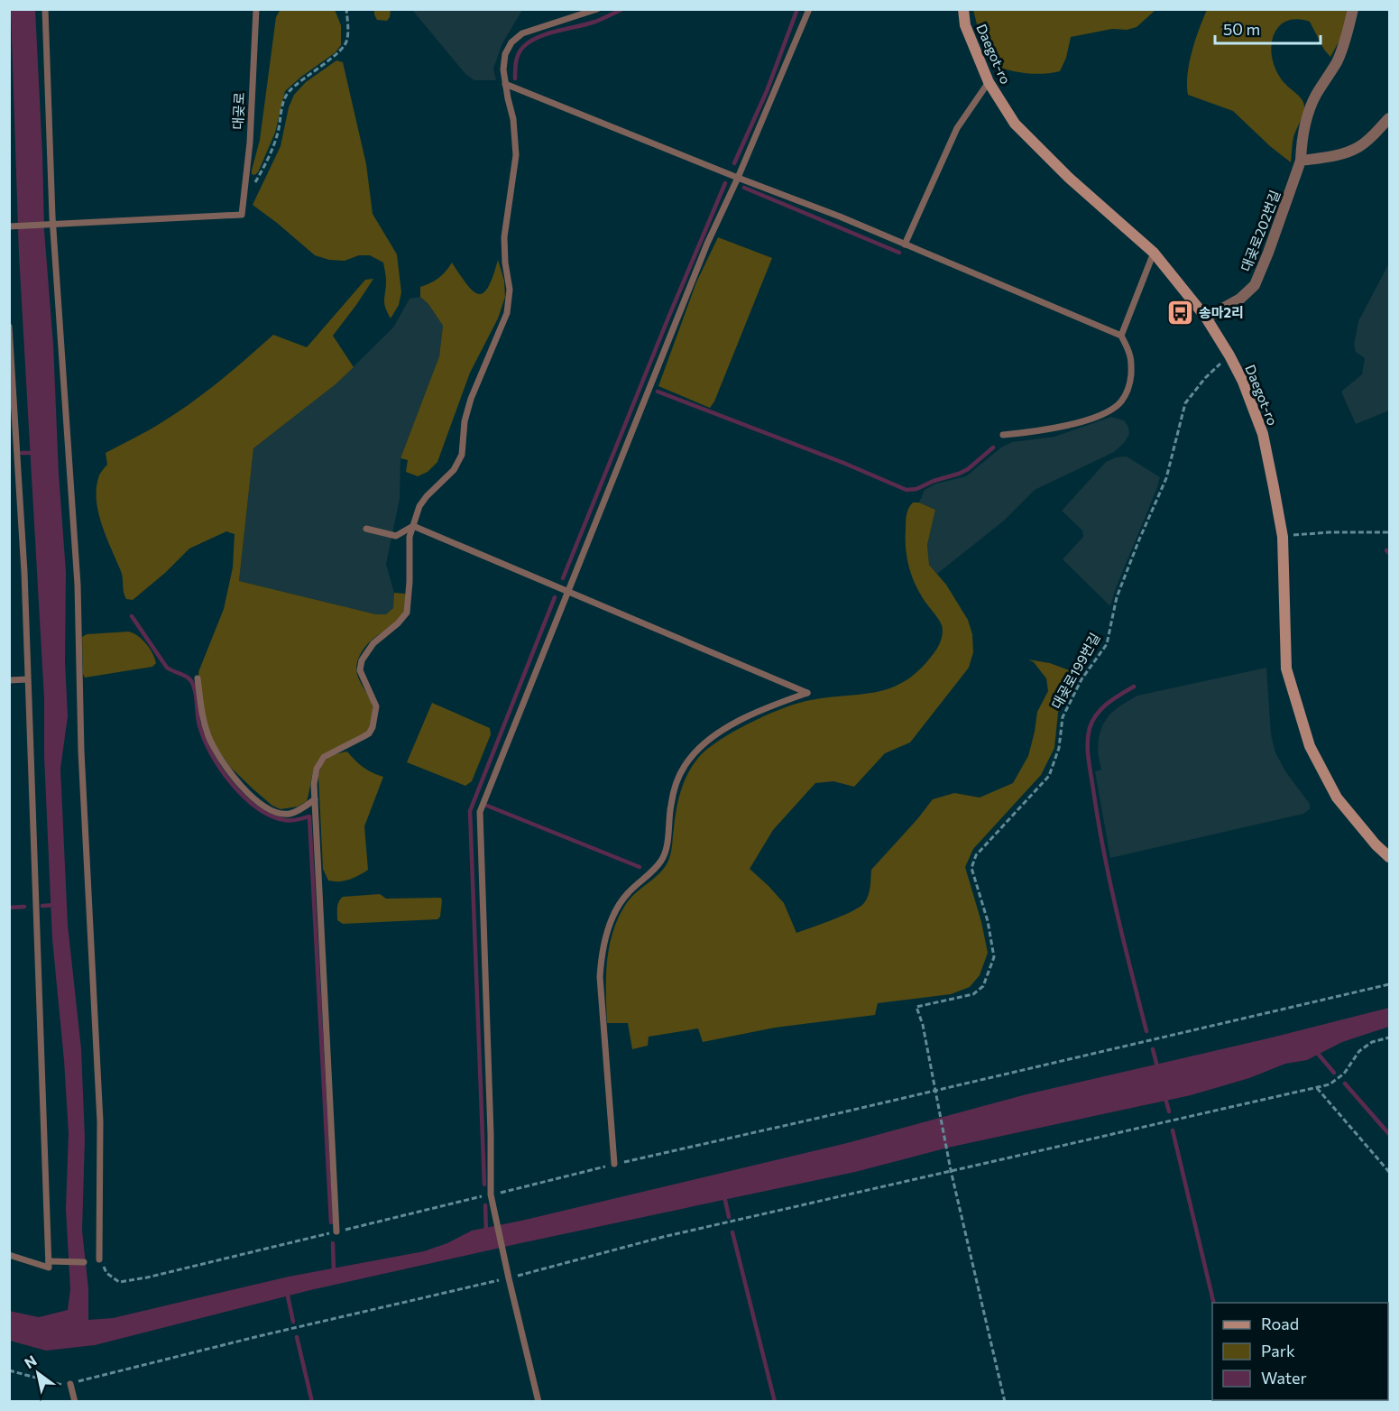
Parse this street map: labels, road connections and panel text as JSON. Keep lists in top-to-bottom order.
{
  "streets": {
    "street": ["Daegot-ro", "대곶로202번길"],
    "lane": ["대곶로"],
    "path": ["대곶로199번길"]
  },
  "crossings": [
    ["Daegot-ro", "대곶로202번길"],
    ["Daegot-ro", "대곶로199번길"]
  ],
  "places": {
    "bus stop": ["송마2리"]
  },
  "legend": ["Road", "Park", "Water"],
  "scale_bar": "50 m",
  "north": "top left"
}
